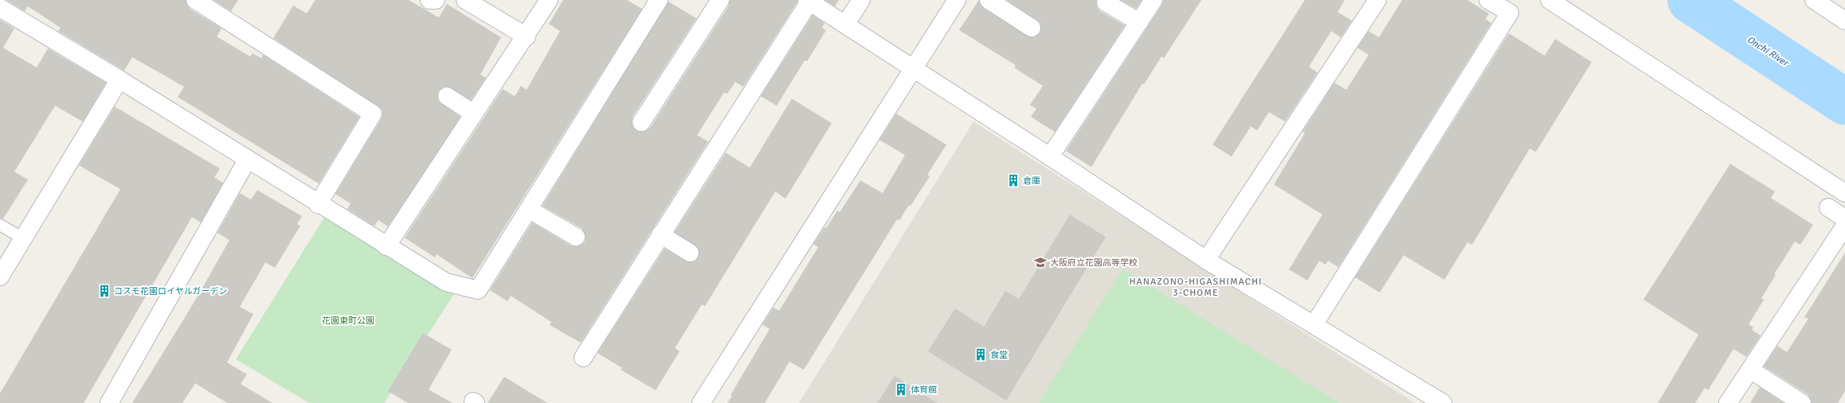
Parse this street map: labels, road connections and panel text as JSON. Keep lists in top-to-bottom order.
{
  "districts": ["HANAZONO-HIGASHIMACHI 3-CHOME"],
  "water": ["Onchi River"],
  "parks": ["花園東町公園"],
  "places": {
    "building": [
      "倉庫",
      "コスモ花園ロイヤルガーデン",
      "食堂",
      "体育館"
    ],
    "school or university": ["大阪府立花園高等学校"]
  }
}
